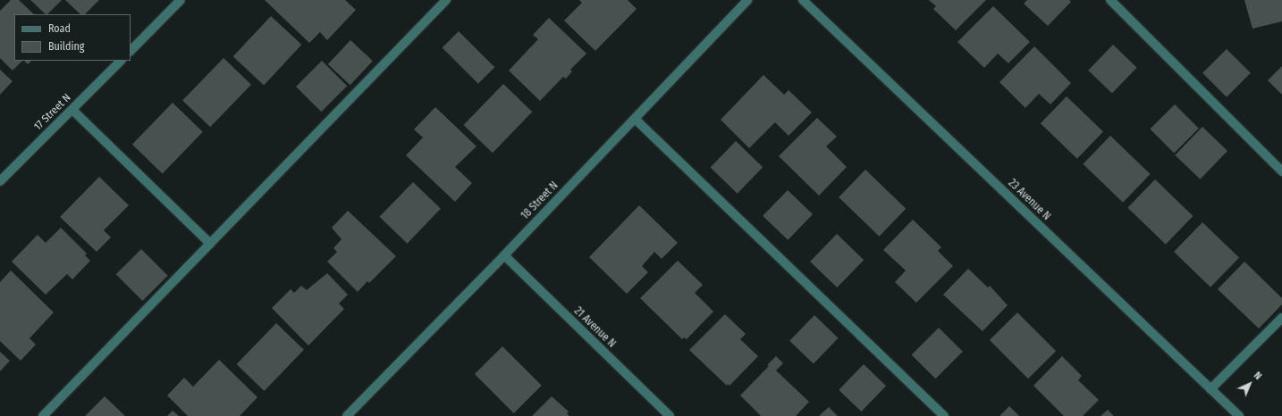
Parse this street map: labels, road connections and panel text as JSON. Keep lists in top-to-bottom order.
{
  "streets": {
    "street": [
      "17 Street N",
      "23 Avenue N",
      "18 Street N",
      "21 Avenue N"
    ]
  },
  "crossings": [
    ["18 Street N", "21 Avenue N"]
  ],
  "legend": ["Road", "Building"],
  "north": "top right"
}
